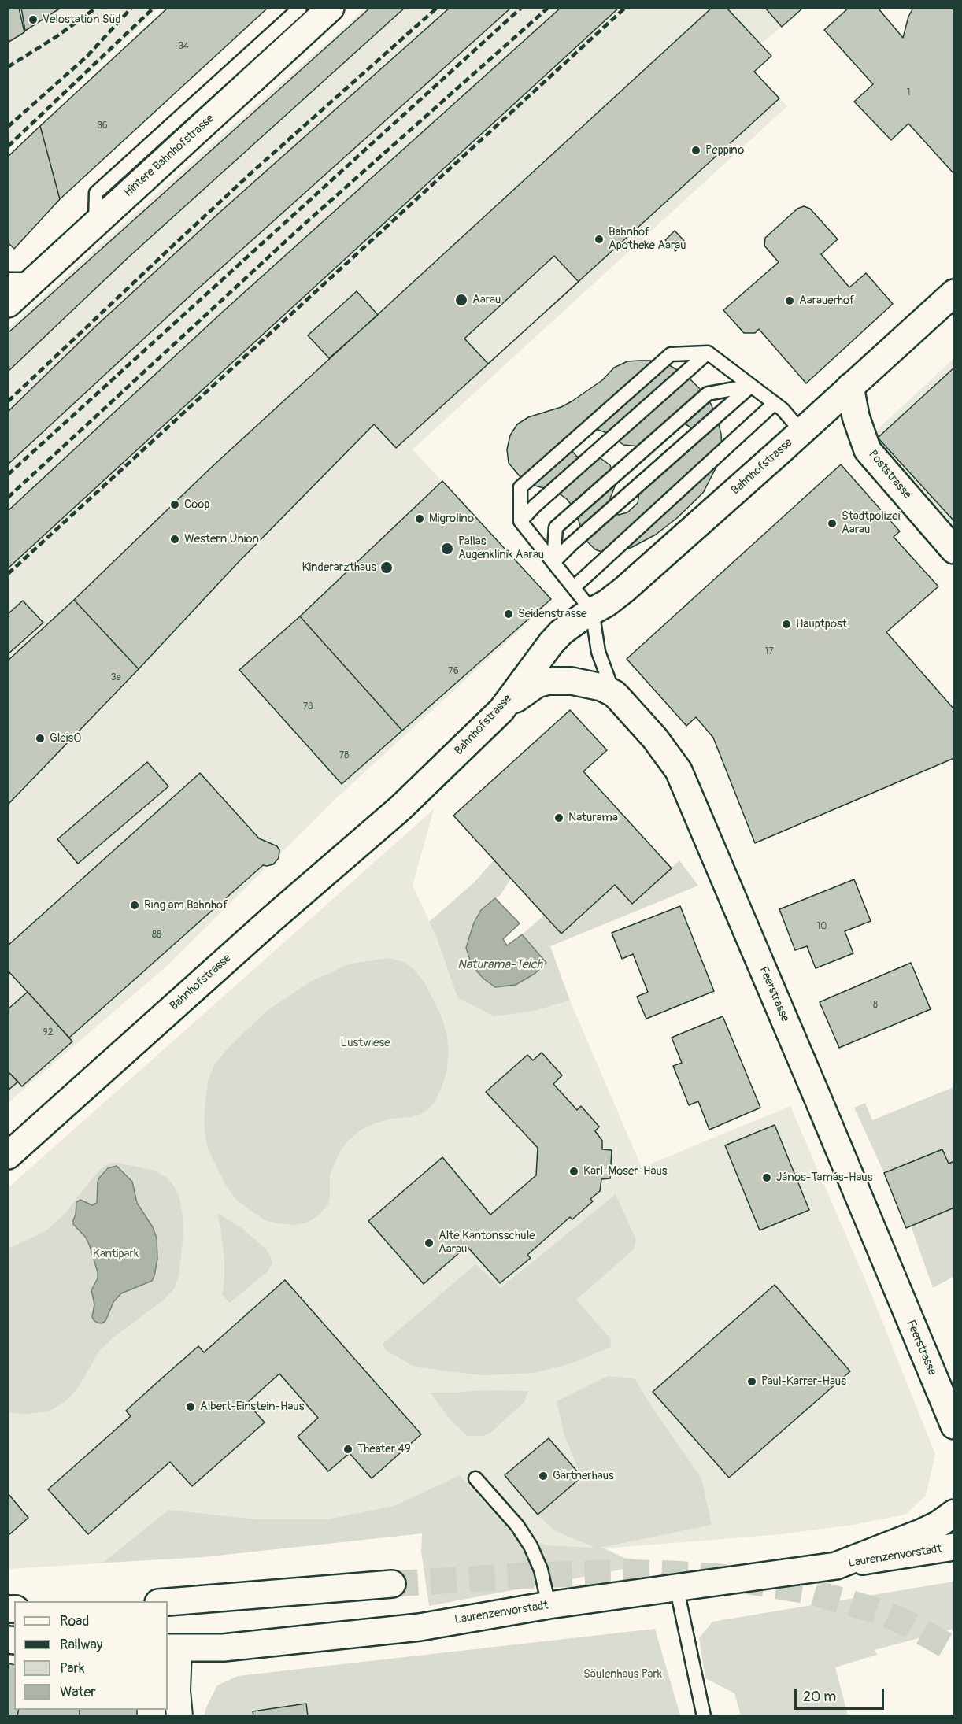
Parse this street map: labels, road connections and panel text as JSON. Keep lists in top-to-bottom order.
{
  "streets": {
    "main road": [
      "Hintere Bahnhofstrasse",
      "Bahnhofstrasse",
      "Poststrasse",
      "Feerstrasse",
      "Laurenzenvorstadt"
    ]
  },
  "crossings": [
    ["Bahnhofstrasse", "Poststrasse"],
    ["Bahnhofstrasse", "Feerstrasse"]
  ],
  "water": ["Naturama-Teich"],
  "parks": ["Lustwiese", "Kantipark", "Säulenhaus Park"],
  "places": [
    "Velostation Süd",
    "Peppino",
    "Bahnhof Apotheke Aarau",
    "Aarau",
    "Aarauerhof",
    "Coop",
    "Migrolino",
    "Stadtpolizei Aarau",
    "Western Union",
    "Pallas Augenklinik Aarau",
    "Kinderarzthaus",
    "Seidenstrasse",
    "Hauptpost",
    "Gleis0",
    "Naturama",
    "Ring am Bahnhof",
    "Karl-Moser-Haus",
    "János-Tamás-Haus",
    "Alte Kantonsschule Aarau",
    "Paul-Karrer-Haus",
    "Albert-Einstein-Haus",
    "Theater 49",
    "Gärtnerhaus"
  ],
  "house_numbers": [
    "34",
    "1",
    "36",
    "17",
    "76",
    "3e",
    "78",
    "78",
    "10",
    "88",
    "8",
    "92"
  ],
  "legend": [
    "Road",
    "Railway",
    "Park",
    "Water"
  ],
  "scale_bar": "20 m"
}
